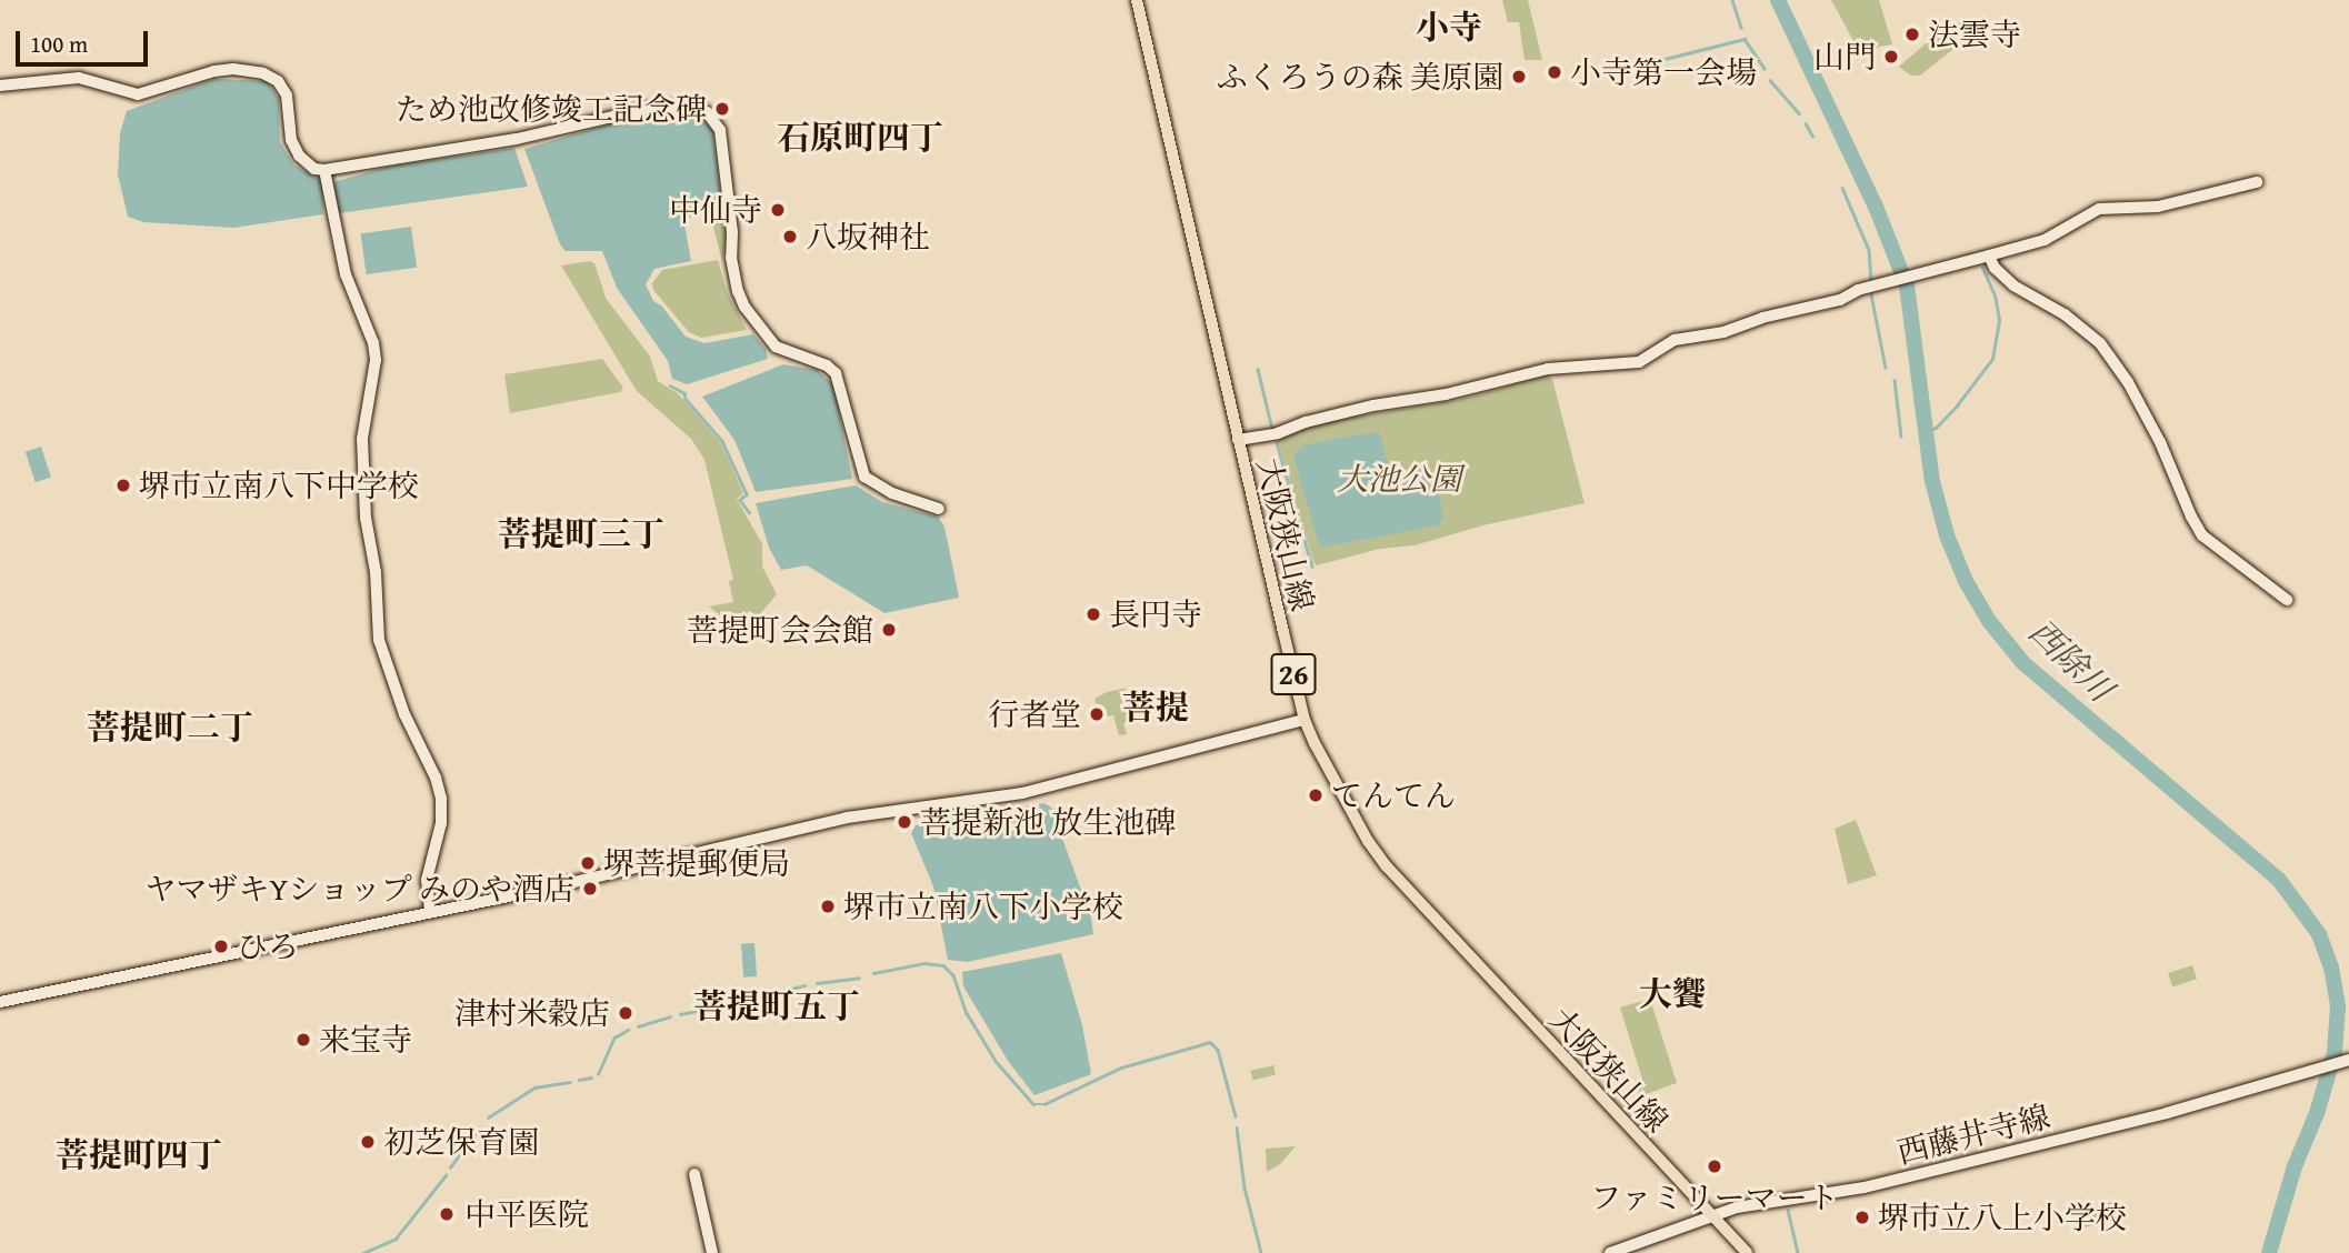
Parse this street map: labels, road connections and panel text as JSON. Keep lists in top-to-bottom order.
{
  "streets": {
    "main road": ["大阪狭山線", "26"],
    "street": ["西藤井寺線"]
  },
  "crossings": [
    ["大阪狭山線", "西藤井寺線"]
  ],
  "districts": [
    "小寺",
    "石原町四丁",
    "菩提町三丁",
    "菩提",
    "菩提町二丁",
    "大饗",
    "菩提町五丁",
    "菩提町四丁"
  ],
  "water": ["西除川"],
  "parks": ["大池公園"],
  "places": [
    "法雲寺",
    "山門",
    "小寺第一会場",
    "ふくろうの森 美原園",
    "ため池改修竣工記念碑",
    "中仙寺",
    "八坂神社",
    "堺市立南八下中学校",
    "長円寺",
    "菩提町会会館",
    "行者堂",
    "てんてん",
    "菩提新池 放生池碑",
    "堺菩提郵便局",
    "ヤマザキYショップ みのや酒店",
    "堺市立南八下小学校",
    "ひろ",
    "津村米穀店",
    "来宝寺",
    "初芝保育園",
    "ファミリーマート",
    "中平医院",
    "堺市立八上小学校"
  ],
  "scale_bar": "100 m"
}
